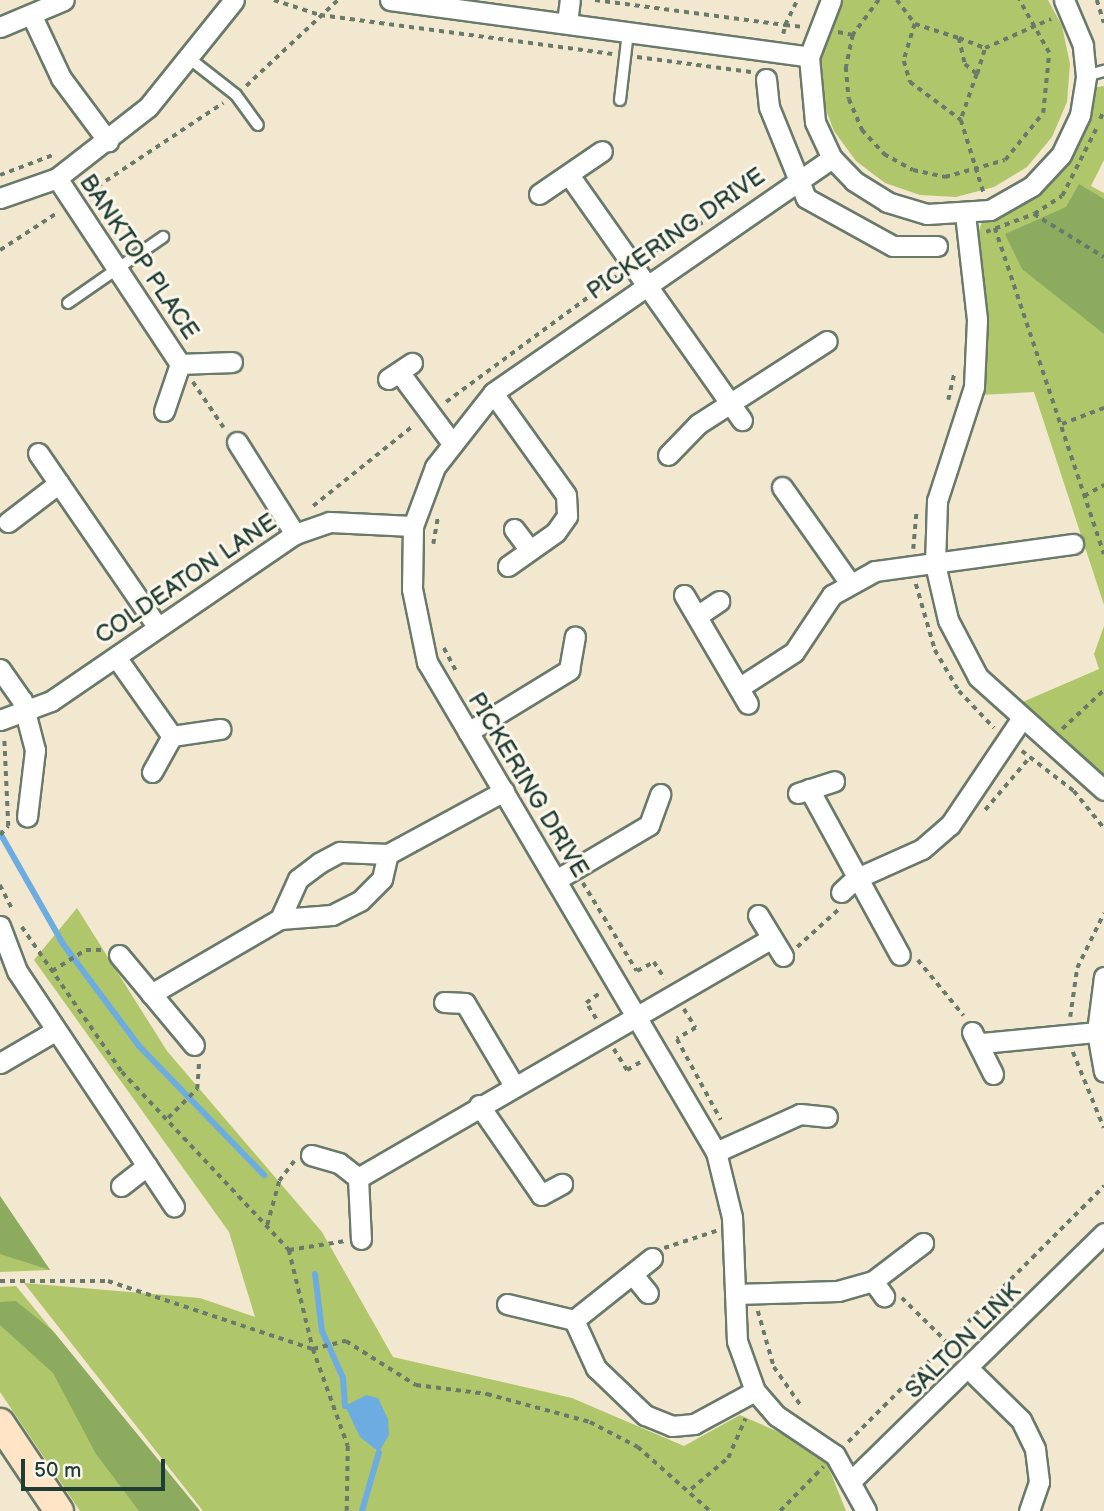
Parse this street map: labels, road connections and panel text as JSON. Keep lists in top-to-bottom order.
{
  "streets": {
    "street": [
      "PICKERING DRIVE",
      "BANKTOP PLACE",
      "COLDEATON LANE",
      "SALTON LINK"
    ]
  },
  "crossings": [
    ["PICKERING DRIVE", "COLDEATON LANE"],
    ["PICKERING DRIVE", "SALTON LINK"]
  ],
  "scale_bar": "50 m"
}
